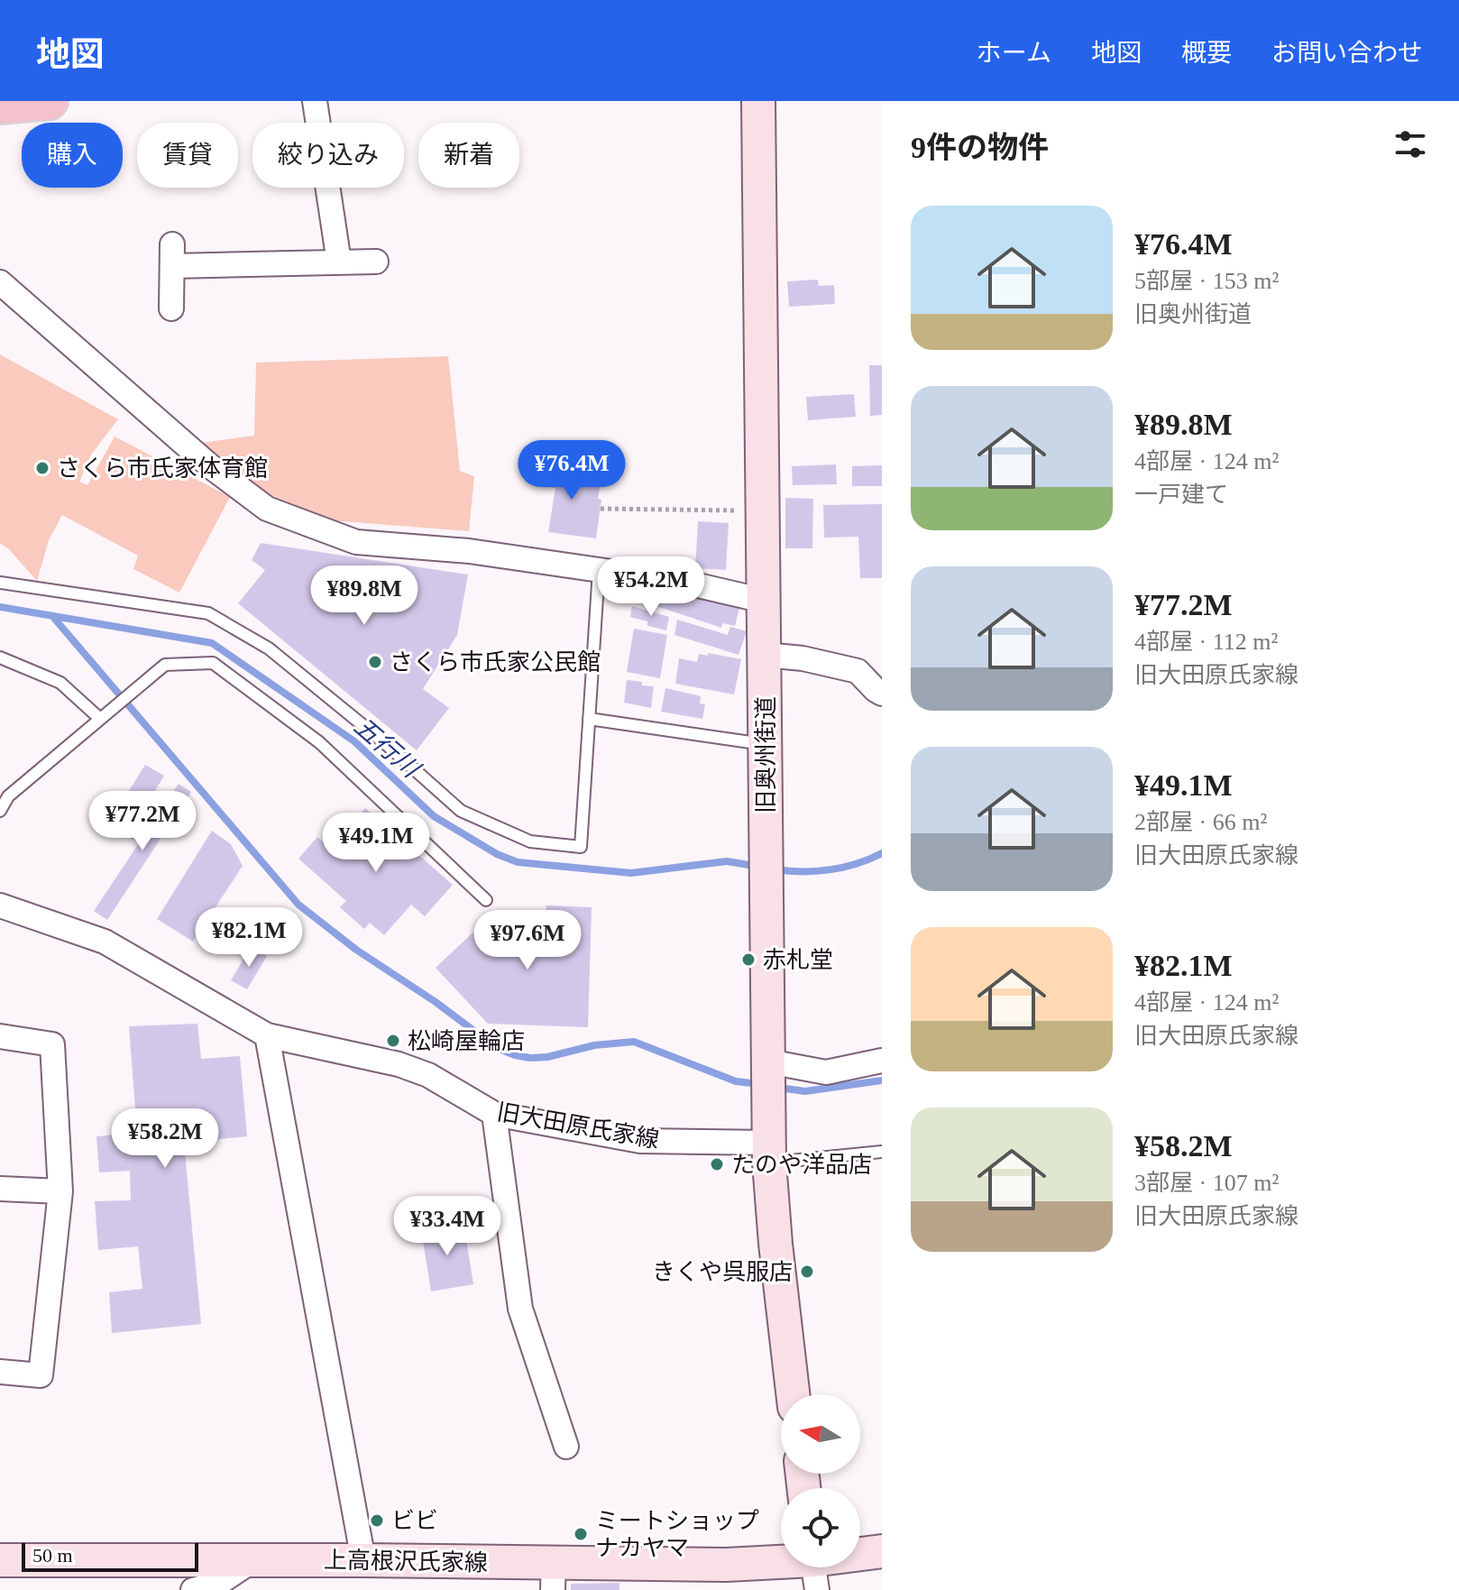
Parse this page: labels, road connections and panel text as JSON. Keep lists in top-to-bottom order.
{
  "streets": {
    "street": ["旧奥州街道", "旧大田原氏家線", "上高根沢氏家線"]
  },
  "crossings": [
    ["旧奥州街道", "旧大田原氏家線"]
  ],
  "water": ["五行川"],
  "places": [
    "さくら市氏家体育館",
    "さくら市氏家公民館",
    "赤札堂",
    "松崎屋輪店",
    "たのや洋品店",
    "きくや呉服店",
    "ビビ",
    "ミートショップ ナカヤマ"
  ],
  "scale_bar": "50 m",
  "north": "left",
  "page": {
    "header": "地図",
    "nav": [
      "ホーム",
      "地図",
      "概要",
      "お問い合わせ"
    ],
    "heading": "9件の物件",
    "chip": [
      "購入",
      "賃貸",
      "絞り込み",
      "新着"
    ],
    "list": [
      {
        "name": "¥76.4M",
        "note": "5部屋 · 153 m² · 旧奥州街道"
      },
      {
        "name": "¥89.8M",
        "note": "4部屋 · 124 m² · 一戸建て"
      },
      {
        "name": "¥77.2M",
        "note": "4部屋 · 112 m² · 旧大田原氏家線"
      },
      {
        "name": "¥49.1M",
        "note": "2部屋 · 66 m² · 旧大田原氏家線"
      },
      {
        "name": "¥82.1M",
        "note": "4部屋 · 124 m² · 旧大田原氏家線"
      },
      {
        "name": "¥58.2M",
        "note": "3部屋 · 107 m² · 旧大田原氏家線"
      }
    ],
    "price": [
      "¥76.4M",
      "¥54.2M",
      "¥89.8M",
      "¥77.2M",
      "¥49.1M",
      "¥82.1M",
      "¥97.6M",
      "¥58.2M",
      "¥33.4M"
    ],
    "scale": "50 m"
  }
}
